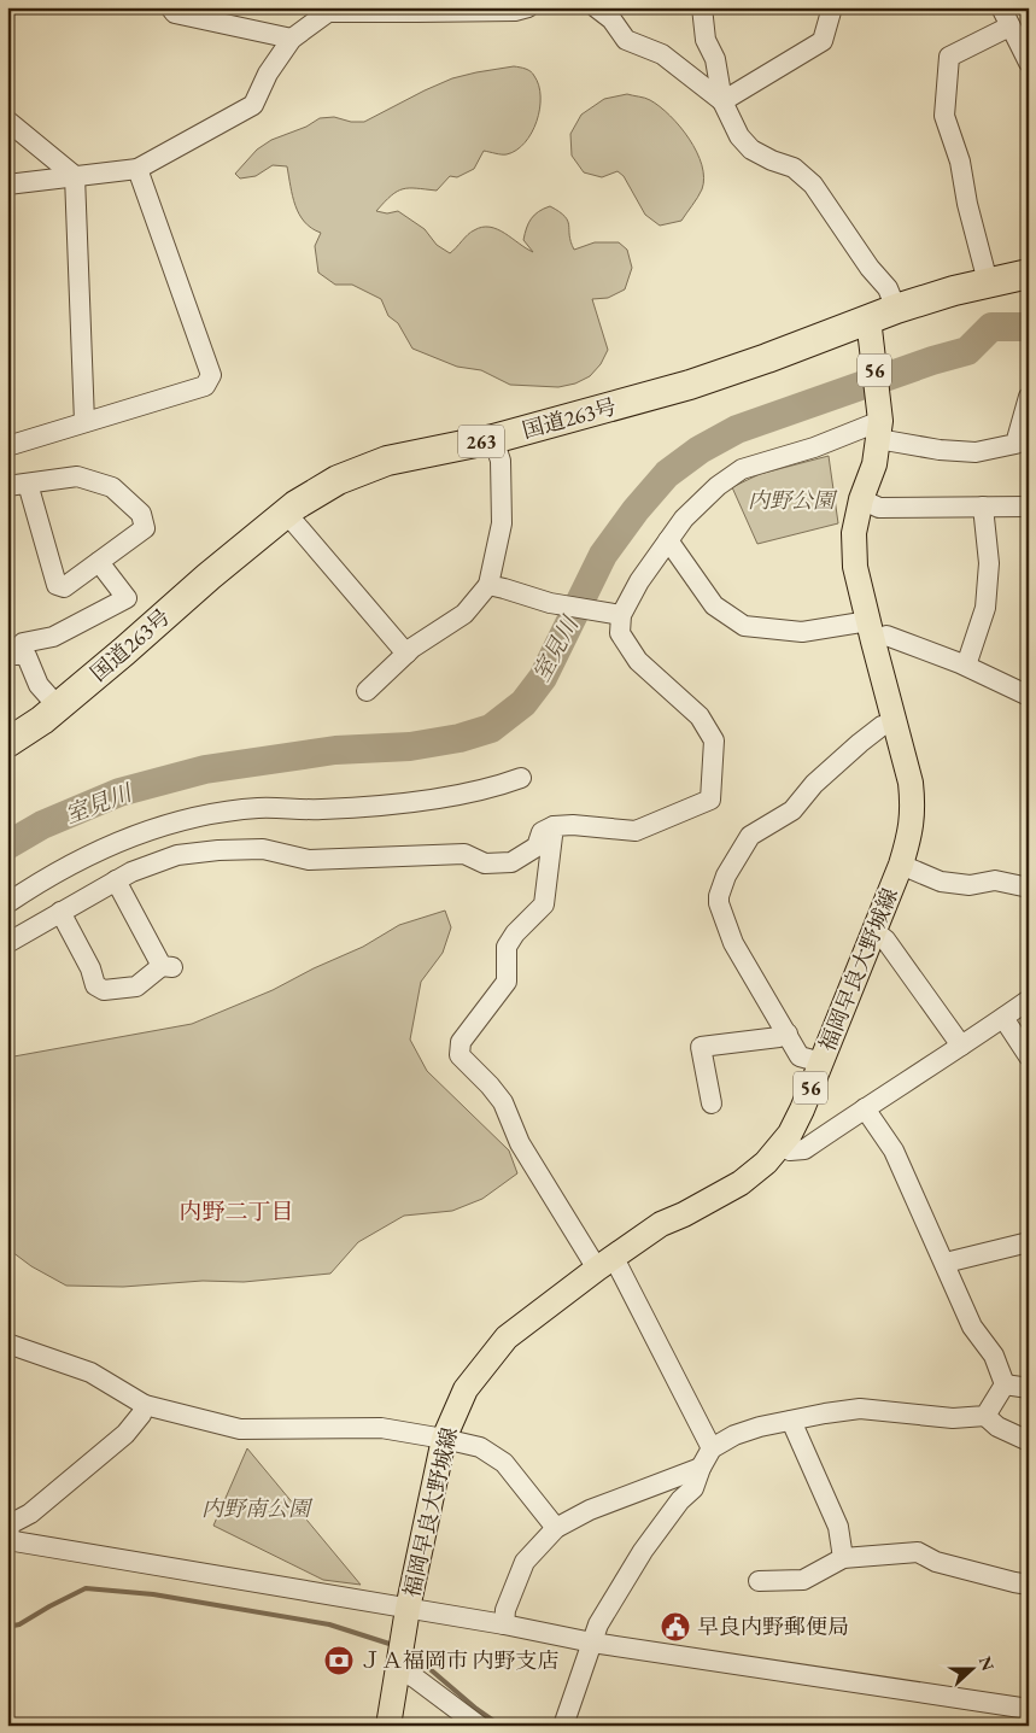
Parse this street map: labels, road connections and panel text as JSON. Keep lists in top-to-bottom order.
{
  "streets": {
    "highway": ["国道263号", "263"],
    "main road": ["56", "福岡早良大野城線"]
  },
  "crossings": [
    ["56", "国道263号"],
    ["56", "福岡早良大野城線"]
  ],
  "districts": ["内野二丁目"],
  "water": ["室見川"],
  "parks": ["内野公園", "内野南公園"],
  "places": {
    "public building": ["早良内野郵便局"],
    "bank": ["ＪＡ福岡市 内野支店"]
  },
  "north": "right"
}
